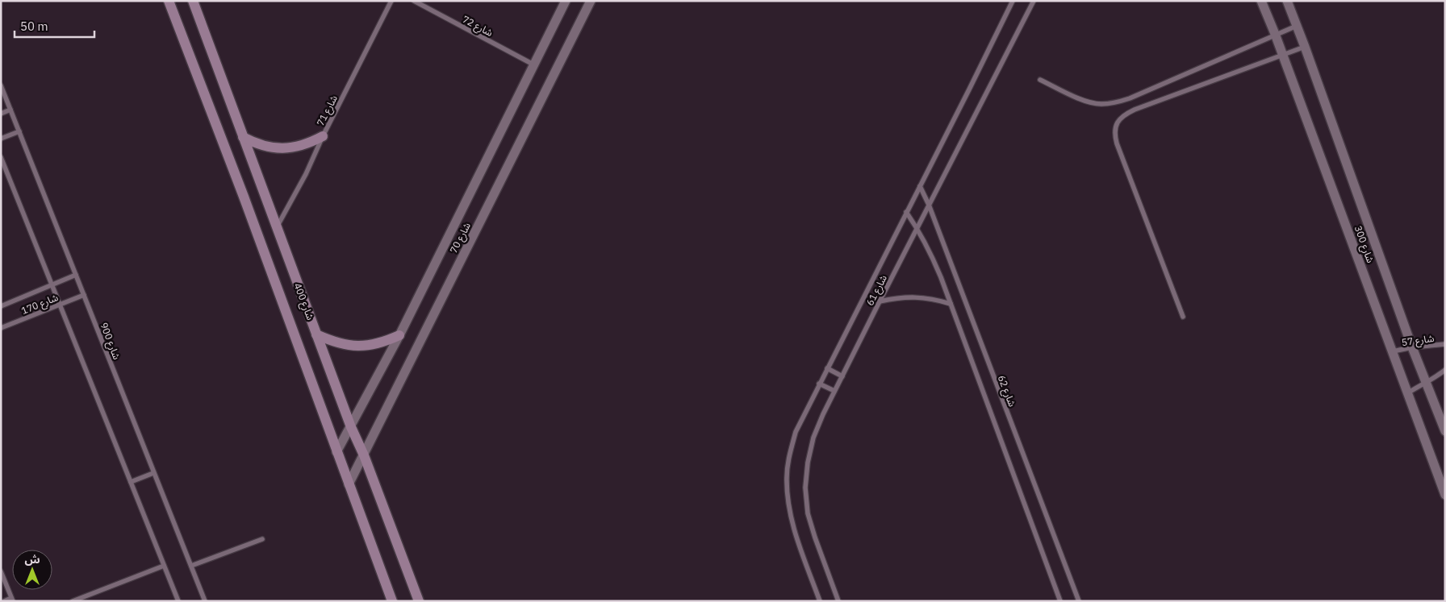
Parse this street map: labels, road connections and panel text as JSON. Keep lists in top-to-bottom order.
{
  "streets": {
    "street": ["شارع 70", "شارع 300", "شارع 400"],
    "lane": [
      "شارع 72",
      "شارع 71",
      "شارع 61",
      "شارع 170",
      "شارع 57",
      "شارع 900",
      "شارع 62"
    ]
  },
  "crossings": [
    ["شارع 72", "شارع 70"],
    ["شارع 71", "شارع 400"],
    ["شارع 70", "شارع 400"],
    ["شارع 300", "شارع 57"],
    ["شارع 61", "شارع 62"],
    ["شارع 170", "شارع 900"]
  ],
  "scale_bar": "50 m",
  "north": "top"
}
